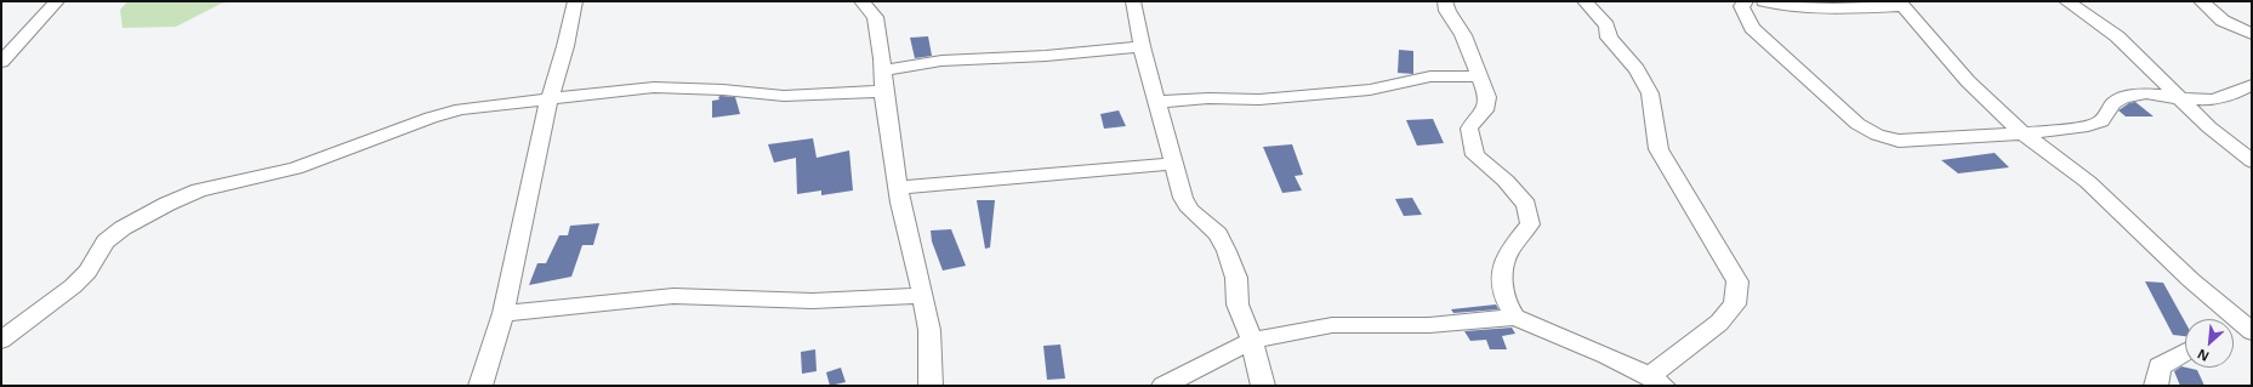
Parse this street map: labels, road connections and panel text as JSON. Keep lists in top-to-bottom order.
{
  "north": "bottom left"
}
